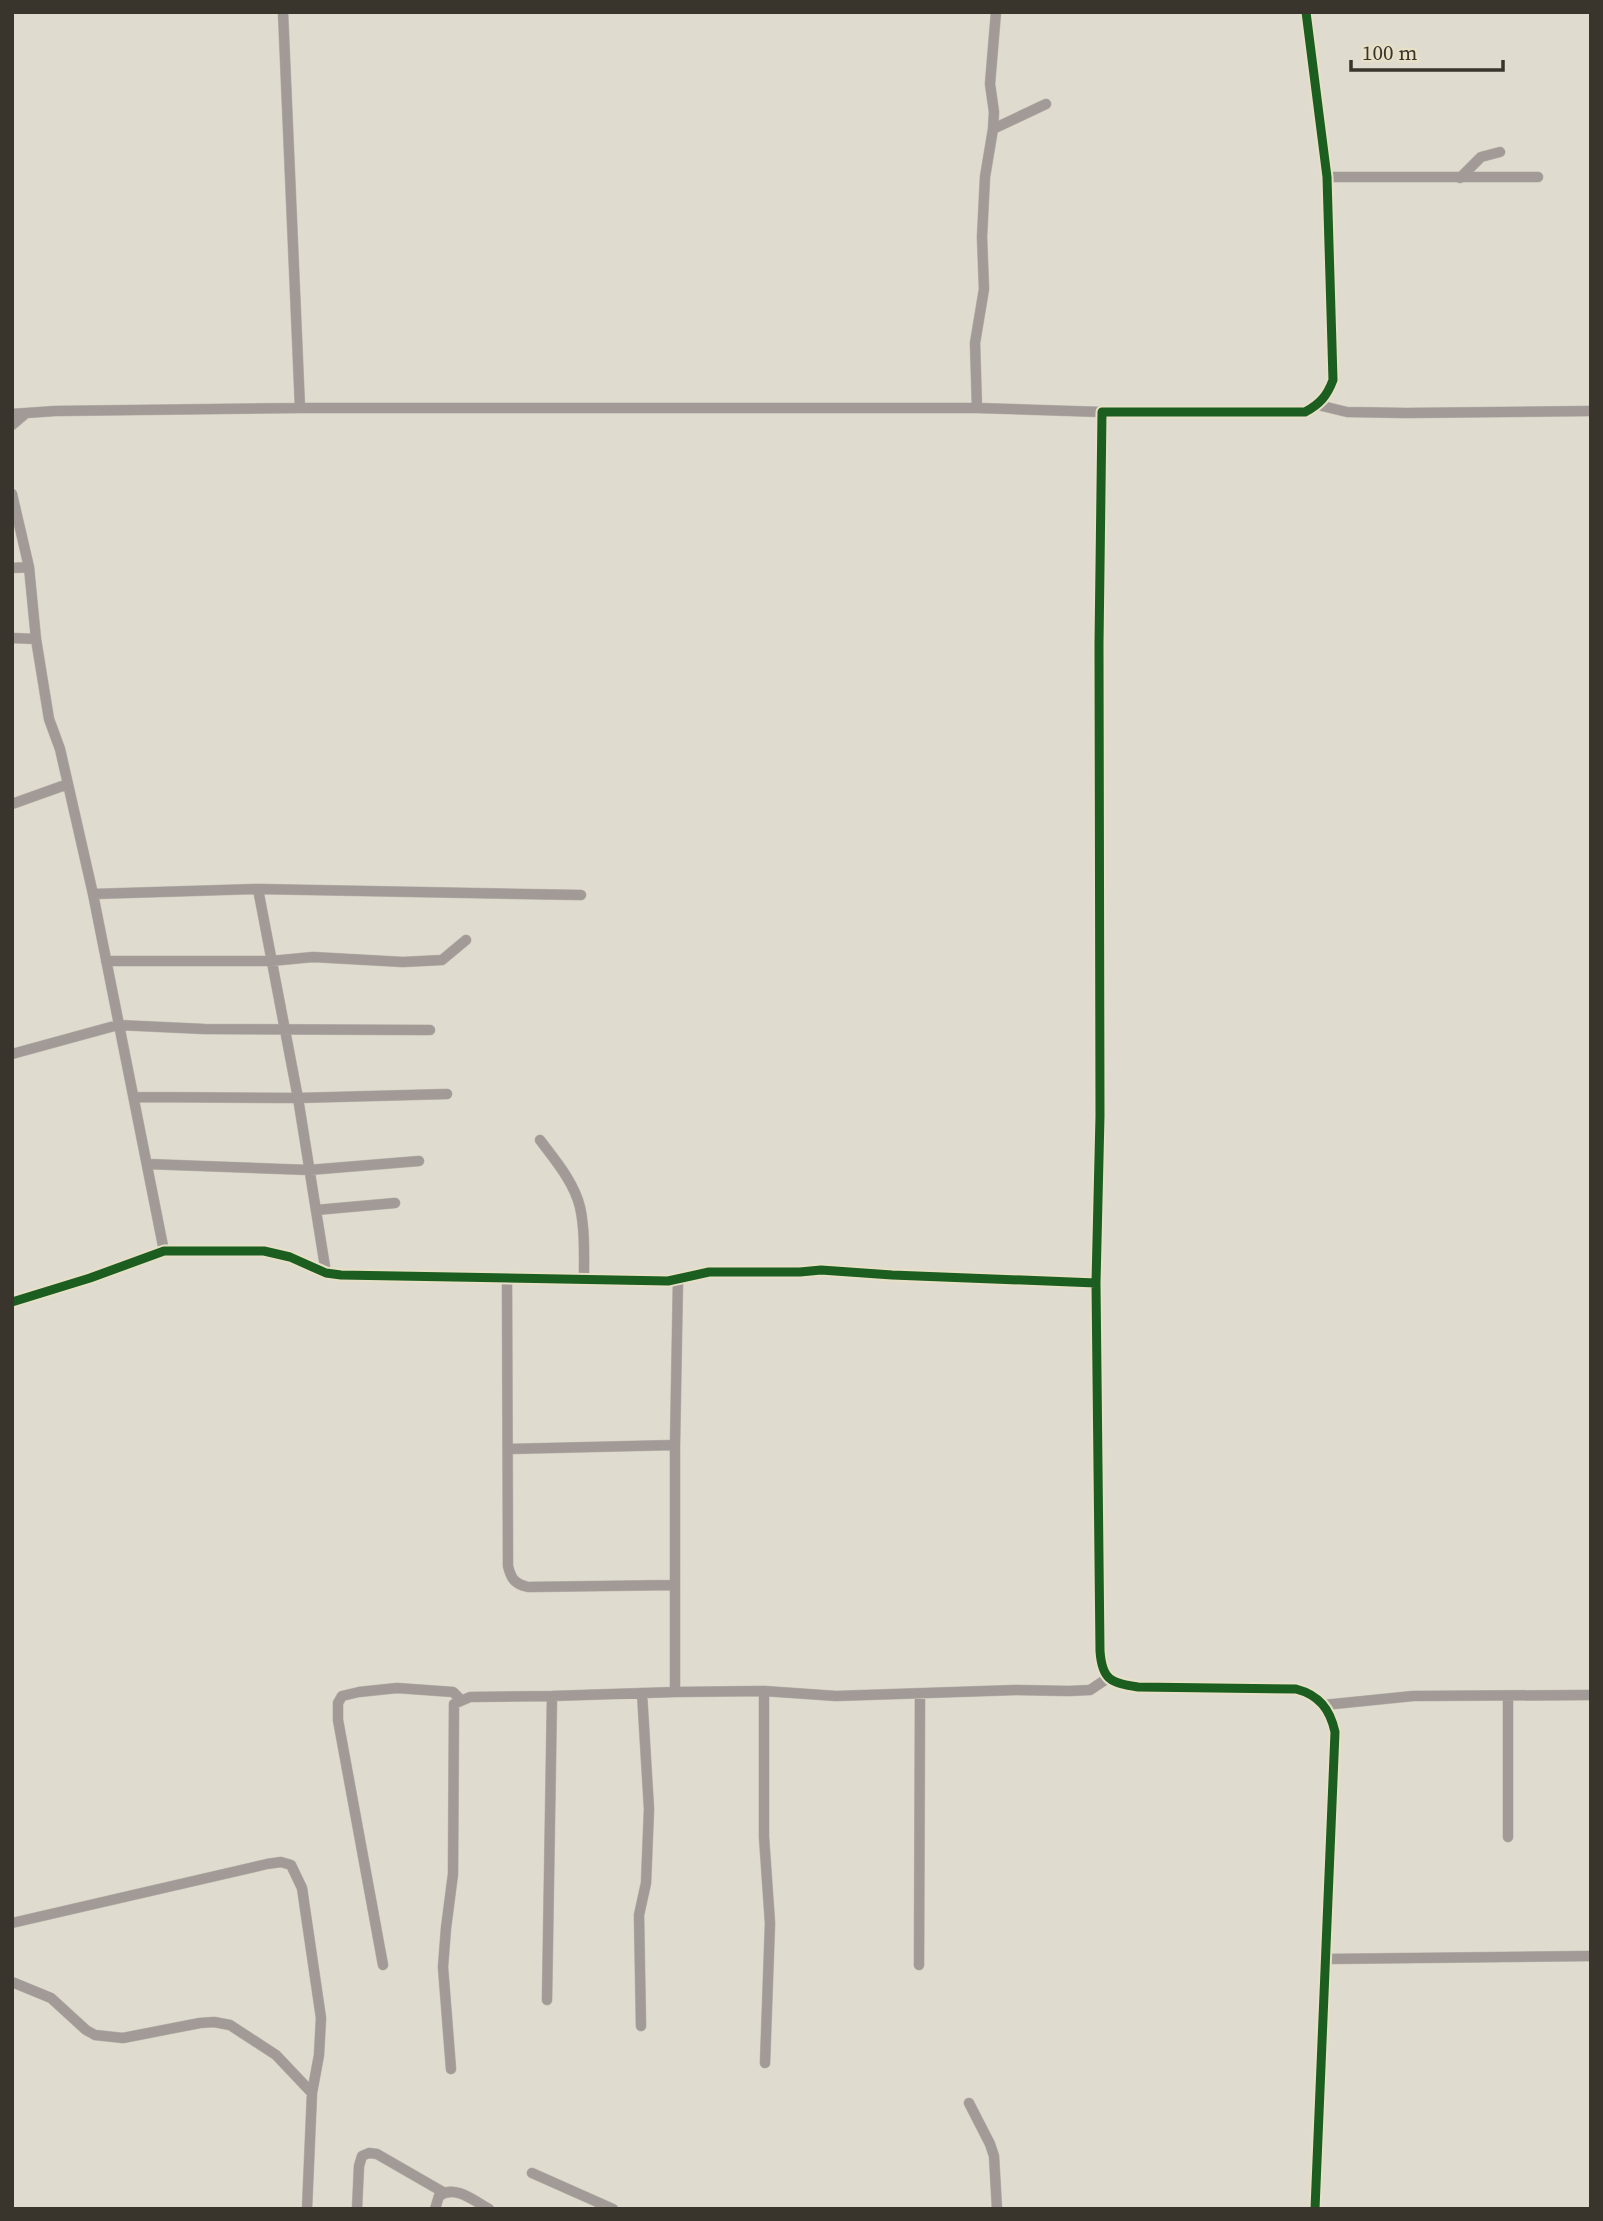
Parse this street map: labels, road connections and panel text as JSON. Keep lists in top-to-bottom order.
{
  "scale_bar": "100 m"
}
